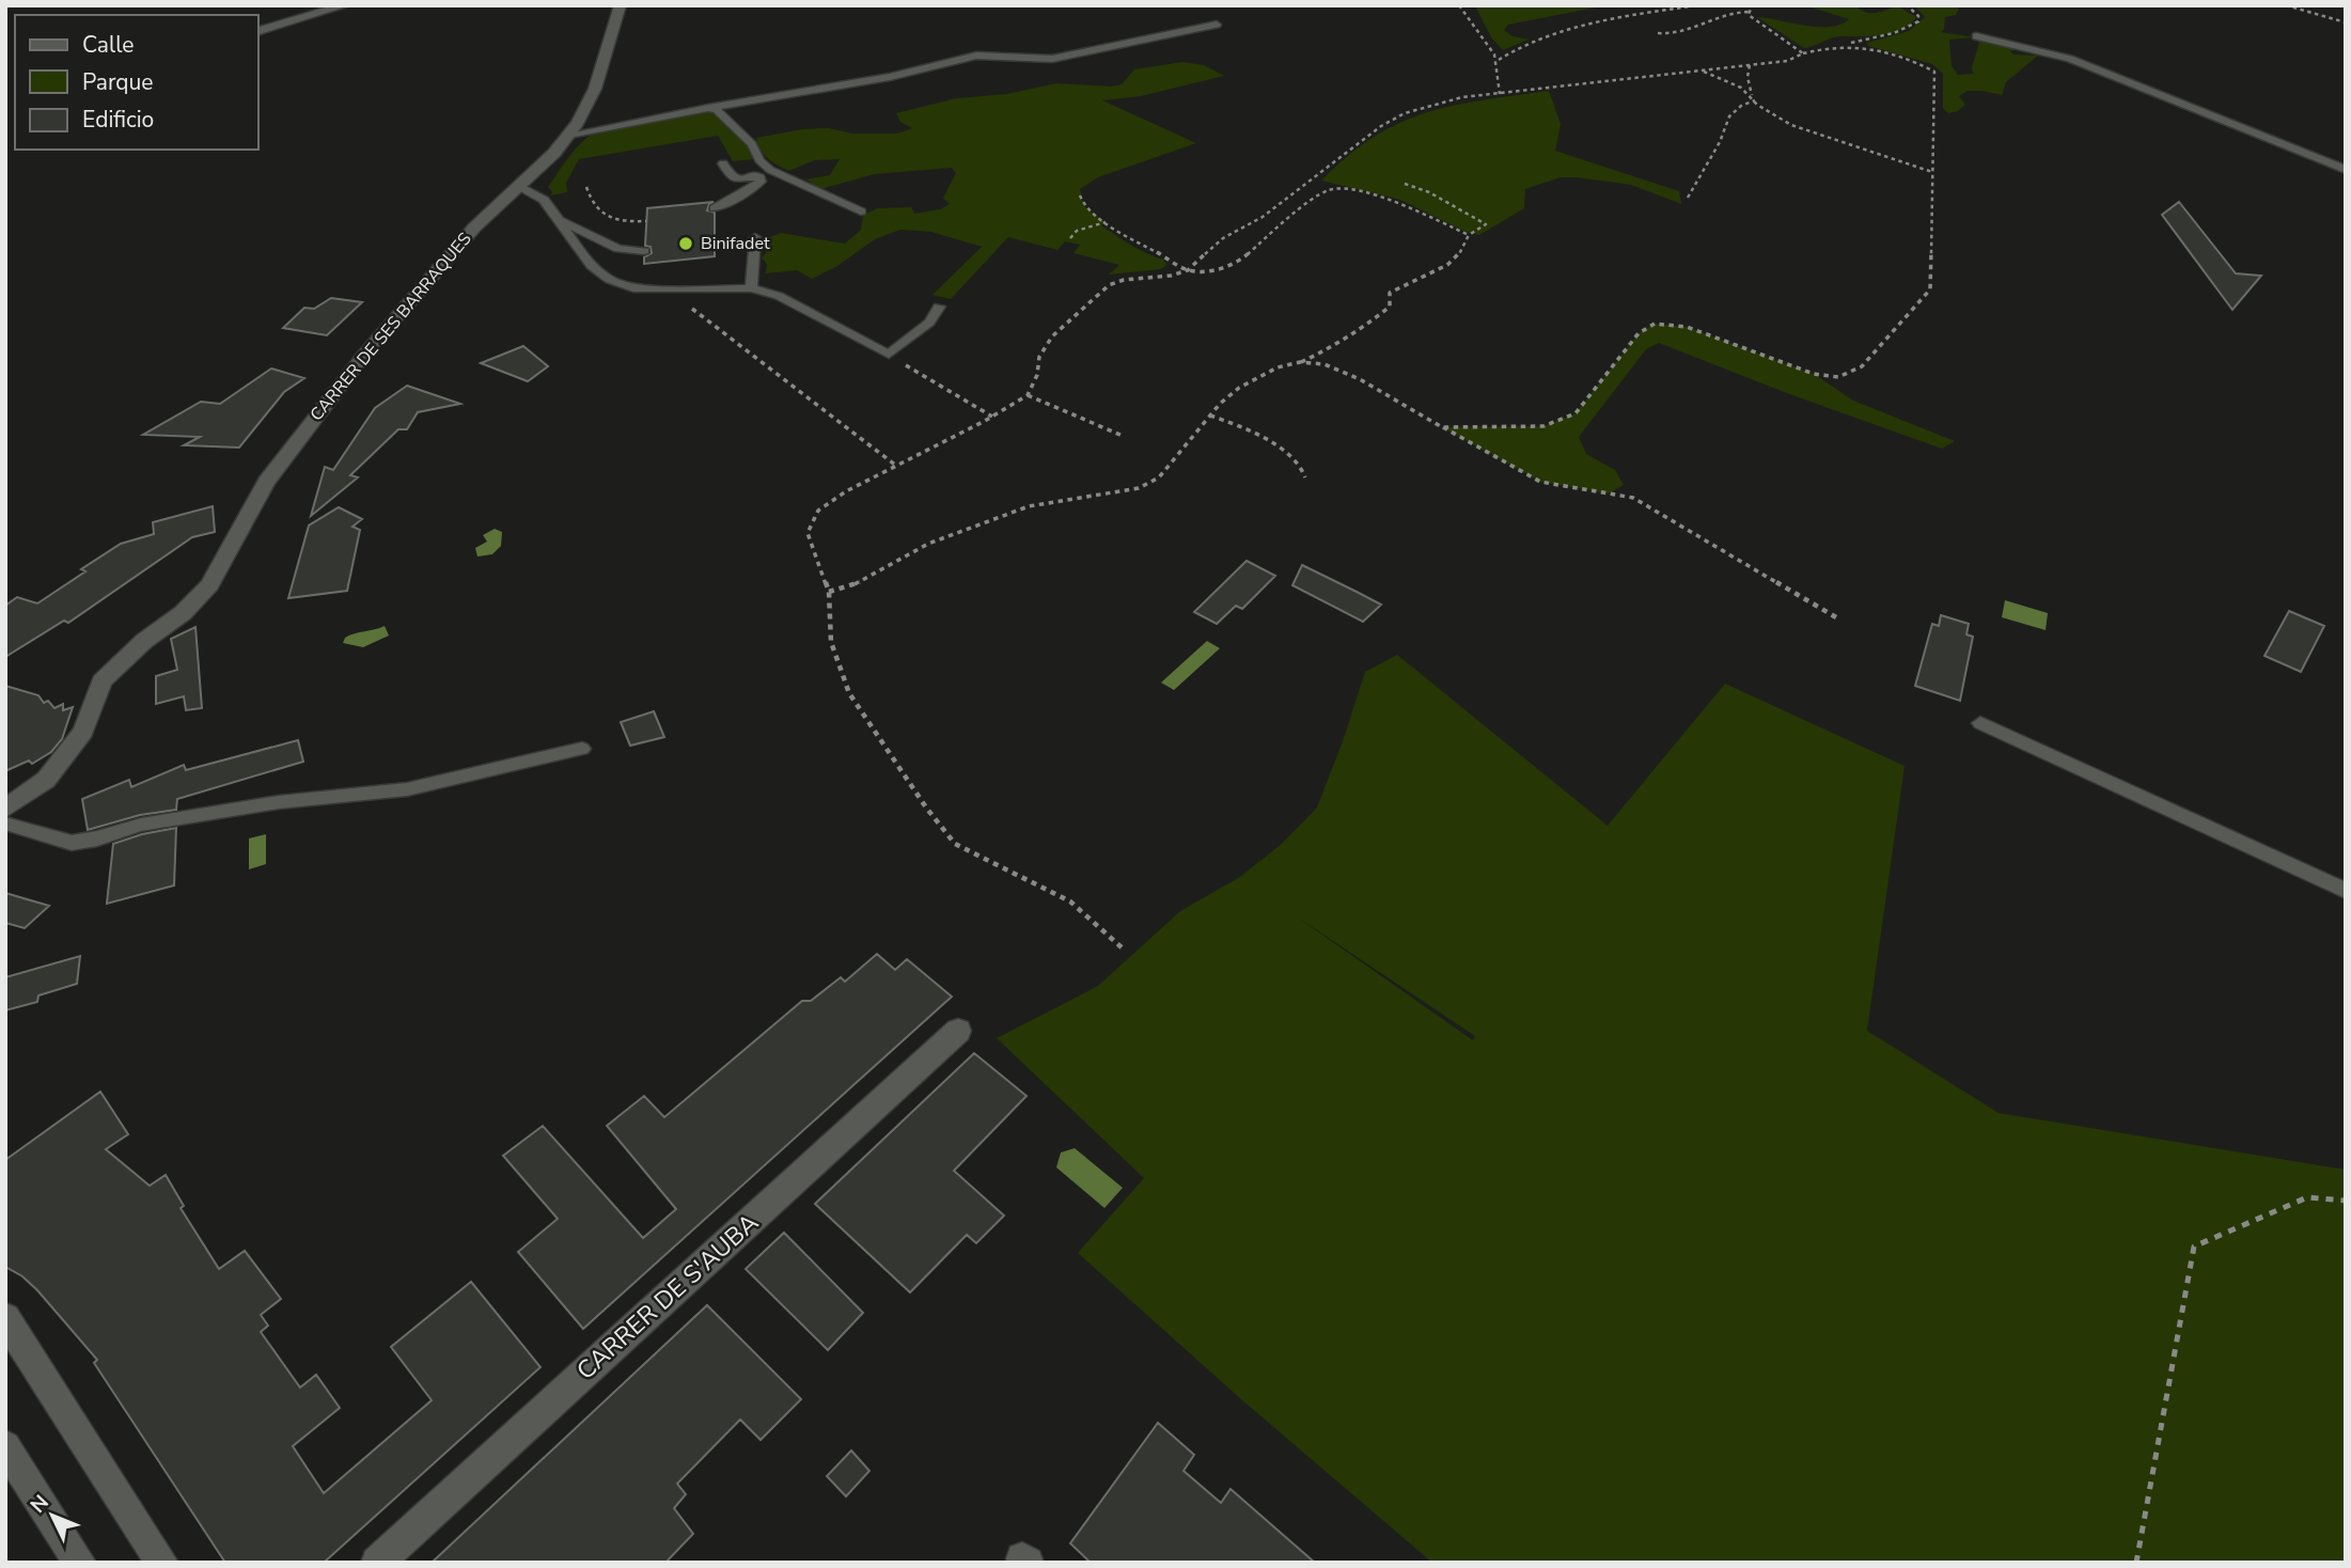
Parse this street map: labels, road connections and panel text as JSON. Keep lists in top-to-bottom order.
{
  "streets": {
    "main road": ["CARRER DE SES BARRAQUES", "CARRER DE S'AUBA"]
  },
  "places": ["Binifadet"],
  "legend": ["Calle", "Parque", "Edificio"],
  "north": "top left"
}
